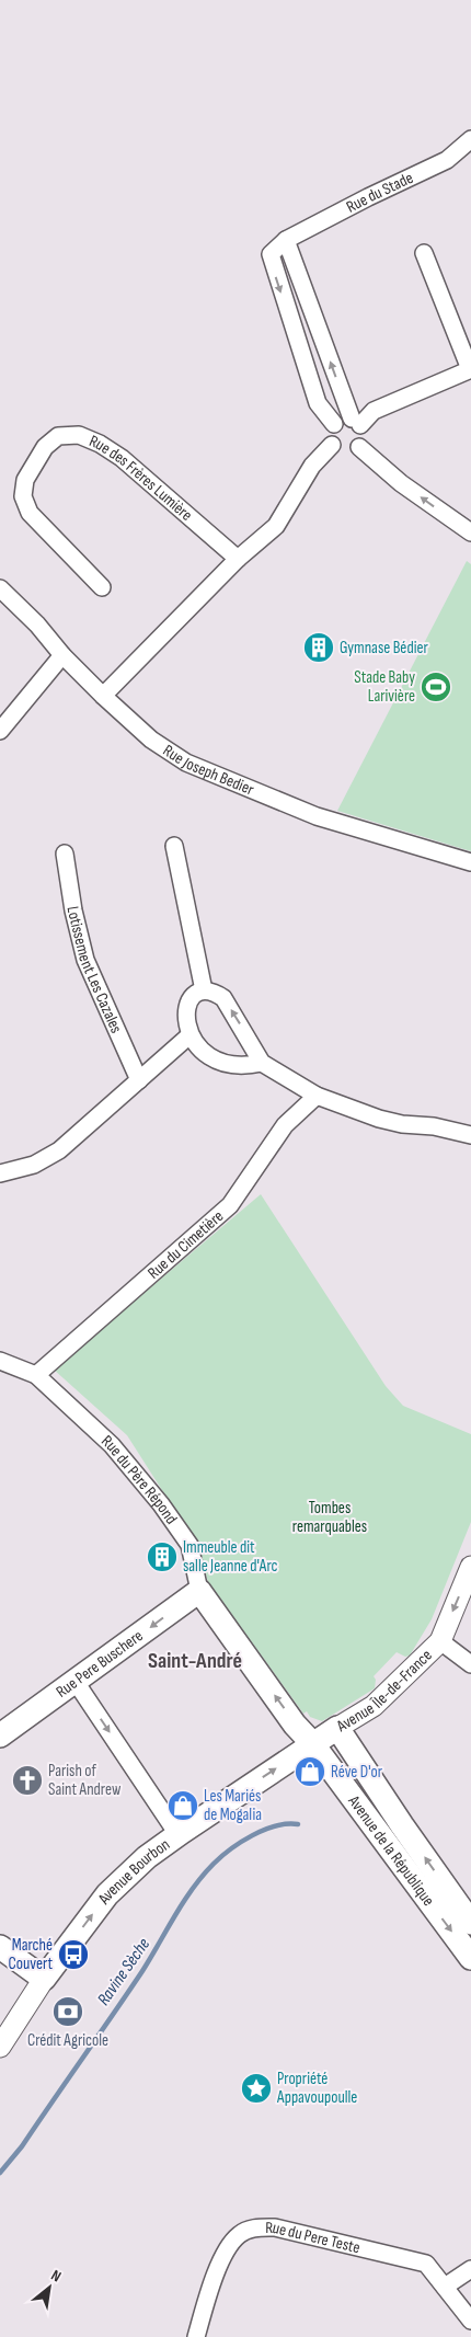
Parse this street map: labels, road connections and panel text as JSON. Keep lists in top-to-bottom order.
{
  "streets": {
    "main road": [
      "Rue du Père Répond",
      "Rue Pere Buschere",
      "Avenue Île-de-France",
      "Avenue de la République",
      "Avenue Bourbon"
    ],
    "street": [
      "Rue du Stade",
      "Rue des Frères Lumière",
      "Rue Joseph Bedier",
      "Lotissement Les Cazales",
      "Rue du Cimetière",
      "Rue du Pere Teste"
    ]
  },
  "crossings": [
    ["Rue du Cimetière", "Rue du Père Répond"],
    ["Rue du Père Répond", "Rue Pere Buschere"],
    ["Rue du Père Répond", "Avenue Île-de-France"],
    ["Rue du Père Répond", "Avenue de la République"],
    ["Rue du Père Répond", "Avenue Bourbon"],
    ["Avenue Île-de-France", "Avenue de la République"],
    ["Avenue Île-de-France", "Avenue Bourbon"],
    ["Avenue de la République", "Avenue Bourbon"]
  ],
  "one_way": ["Rue Pere Buschere", "Avenue Bourbon"],
  "districts": ["Saint-André"],
  "water": ["Ravine Sèche"],
  "parks": ["Tombes remarquables"],
  "places": {
    "building": ["Gymnase Bédier", "Immeuble dit salle Jeanne d'Arc"],
    "sports": ["Stade Baby Larivière"],
    "shop": ["Réve D'or", "Les Mariés de Mogalia"],
    "church": ["Parish of Saint Andrew"],
    "bus stop": ["Marché Couvert"],
    "bank": ["Crédit Agricole"],
    "place": ["Propriété Appavoupoulle"]
  },
  "north": "top right"
}
